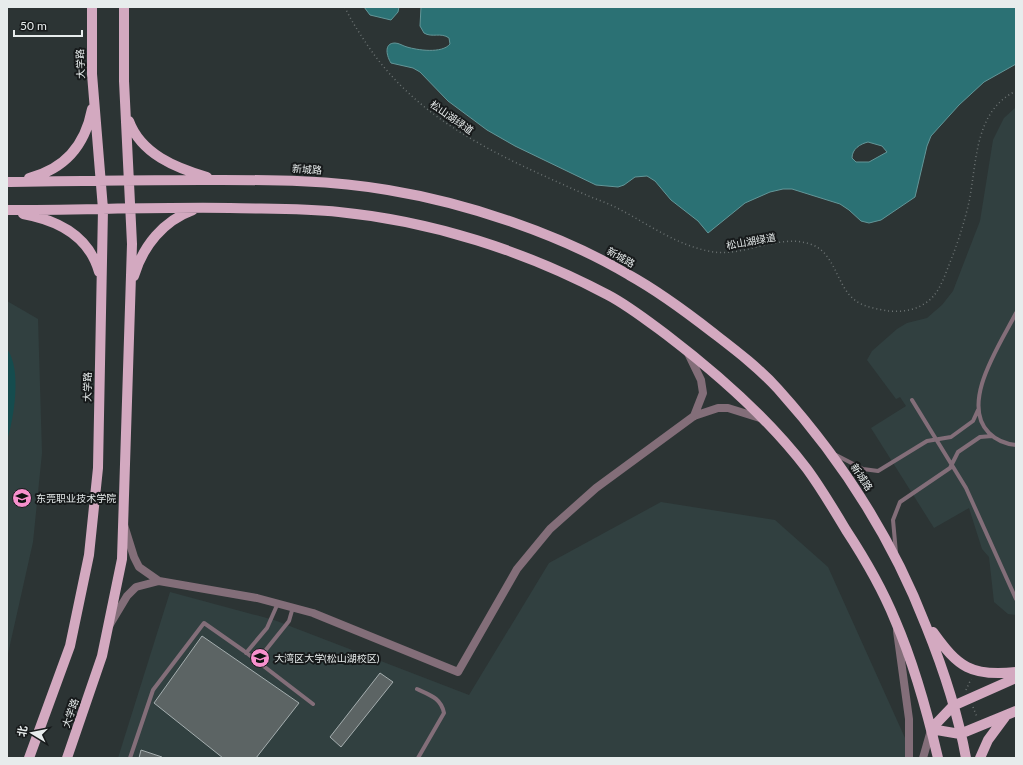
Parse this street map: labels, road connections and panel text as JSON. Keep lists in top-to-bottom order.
{
  "streets": {
    "main road": ["大学路", "新城路"],
    "path": ["松山湖绿道"]
  },
  "crossings": [
    ["大学路", "新城路"]
  ],
  "places": {
    "school or university": ["东莞职业技术学院", "大湾区大学(松山湖校区)"]
  },
  "scale_bar": "50 m",
  "north": "left"
}
